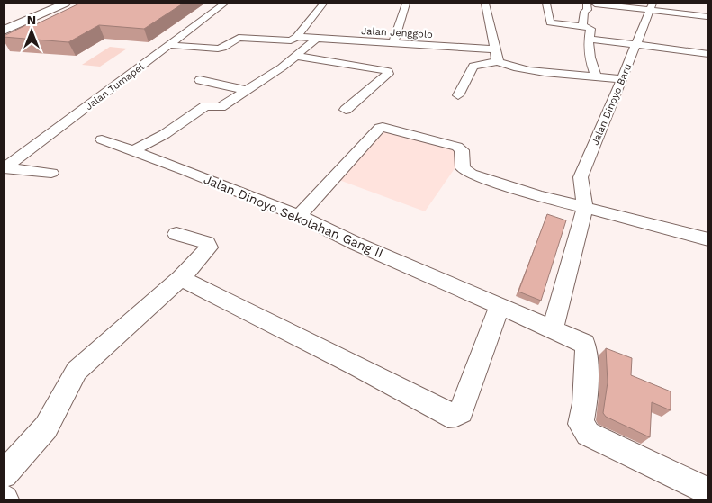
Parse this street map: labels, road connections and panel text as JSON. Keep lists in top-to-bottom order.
{
  "streets": {
    "street": [
      "Jalan Jenggolo",
      "Jalan Tumapel",
      "Jalan Dinoyo Baru",
      "Jalan Dinoyo Sekolahan Gang II"
    ]
  },
  "crossings": [
    ["Jalan Jenggolo", "Jalan Tumapel"]
  ],
  "north": "top"
}
